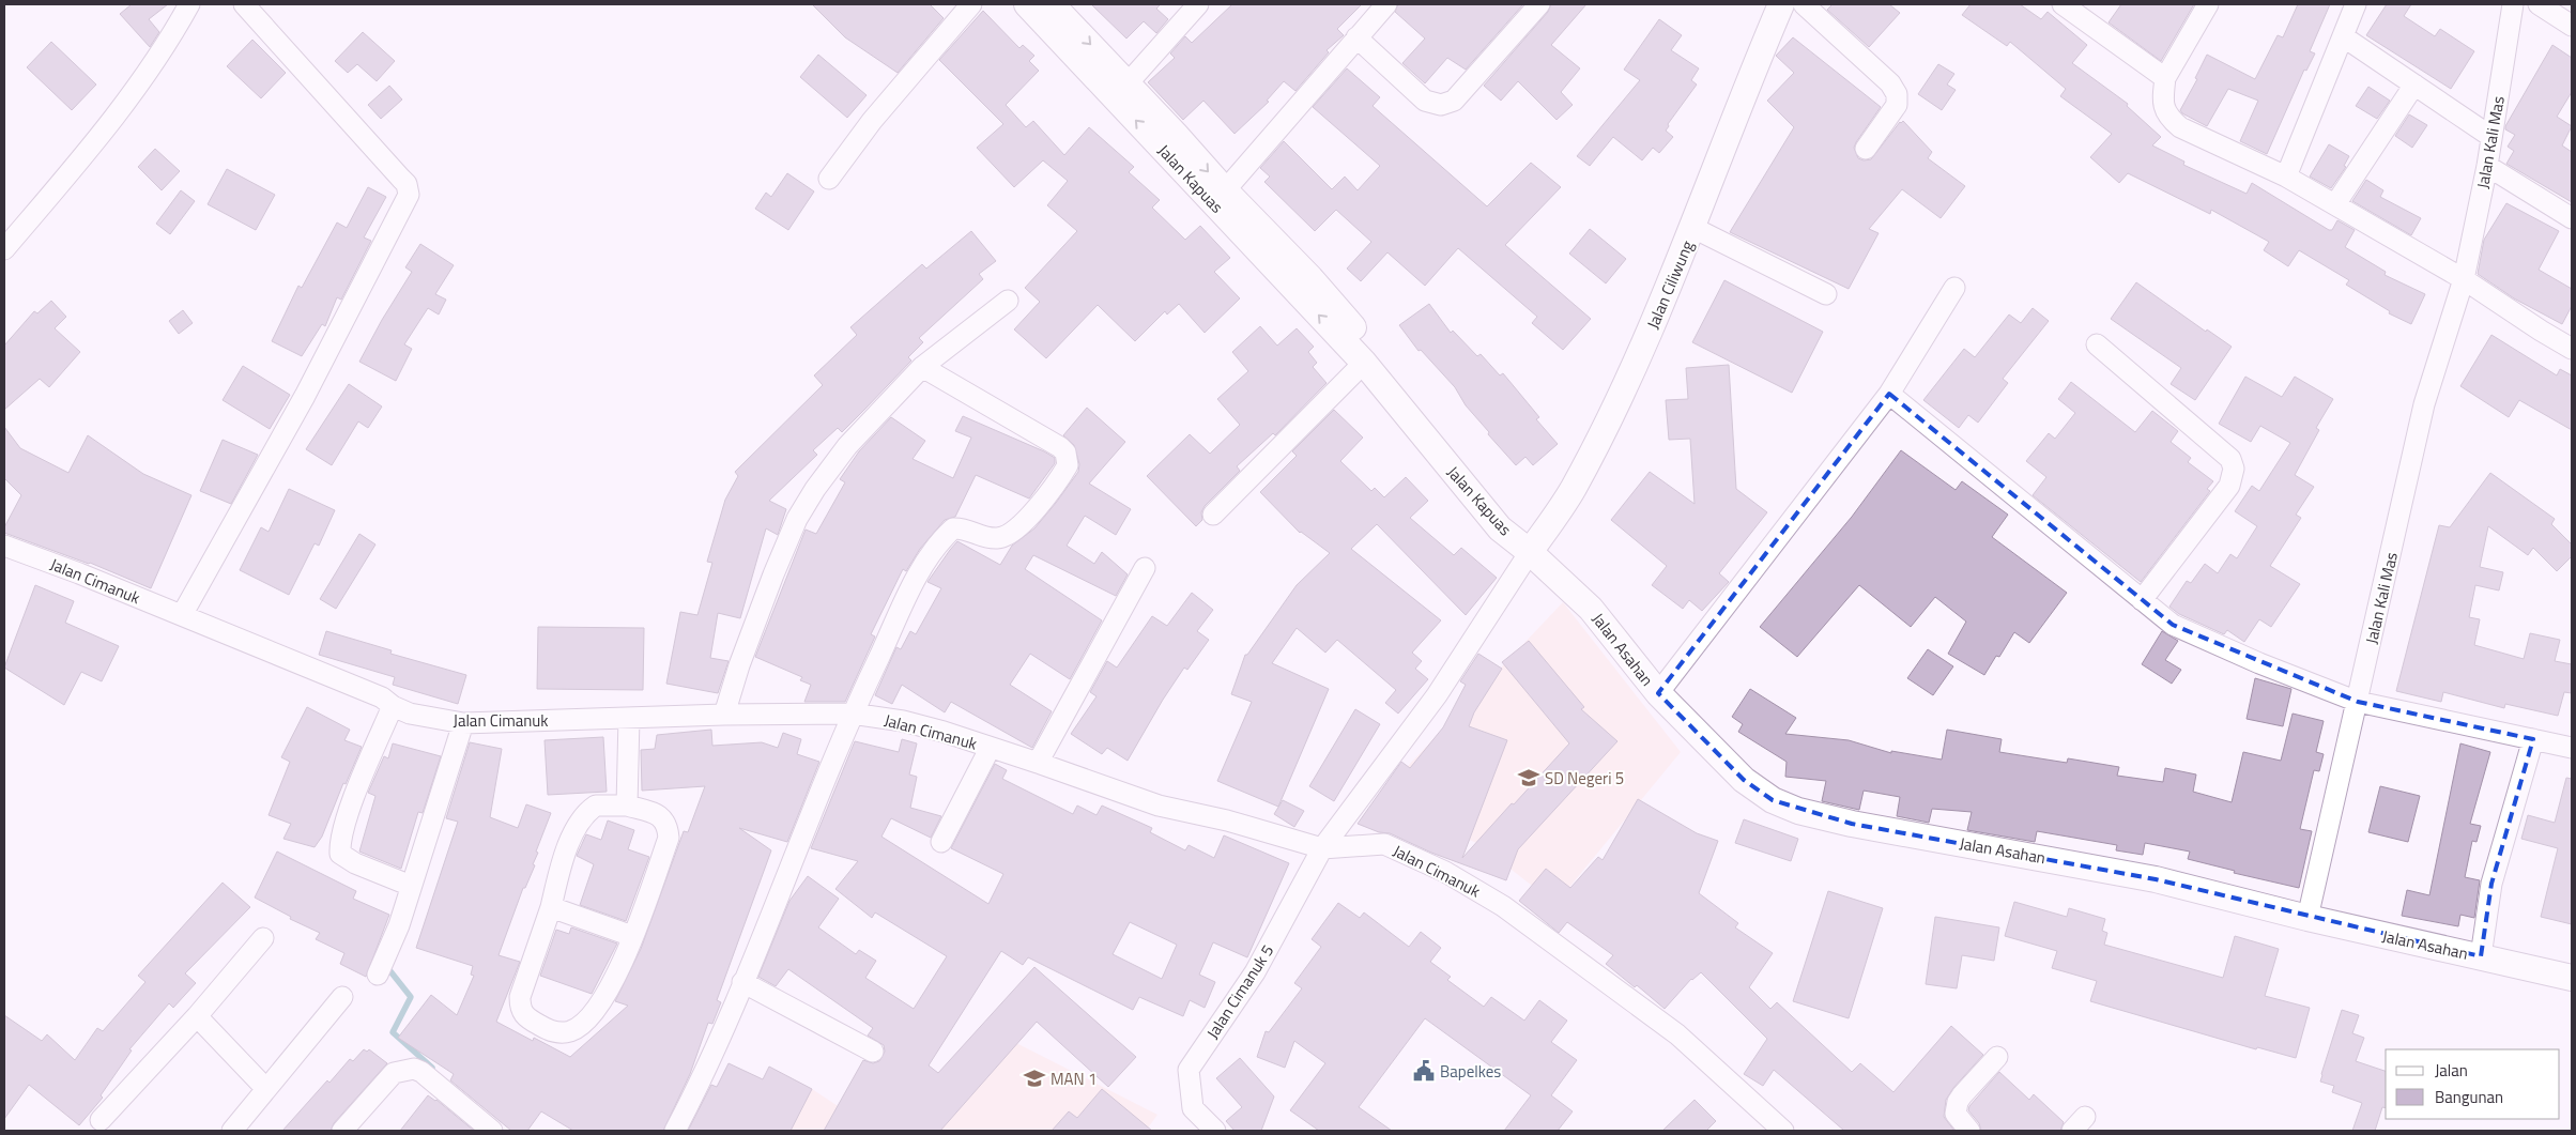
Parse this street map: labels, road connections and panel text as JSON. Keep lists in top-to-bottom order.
{
  "streets": {
    "street": [
      "Jalan Kali Mas",
      "Jalan Kapuas",
      "Jalan Ciliwung",
      "Jalan Cimanuk",
      "Jalan Asahan",
      "Jalan Cimanuk 5"
    ]
  },
  "crossings": [
    ["Jalan Kali Mas", "Jalan Asahan"],
    ["Jalan Kapuas", "Jalan Ciliwung"],
    ["Jalan Kapuas", "Jalan Asahan"],
    ["Jalan Kapuas", "Jalan Cimanuk 5"],
    ["Jalan Ciliwung", "Jalan Asahan"],
    ["Jalan Ciliwung", "Jalan Cimanuk 5"],
    ["Jalan Cimanuk", "Jalan Cimanuk 5"],
    ["Jalan Asahan", "Jalan Cimanuk 5"]
  ],
  "places": {
    "school or university": ["SD Negeri 5", "MAN 1"],
    "public building": ["Bapelkes"]
  },
  "legend": ["Jalan", "Bangunan"]
}
